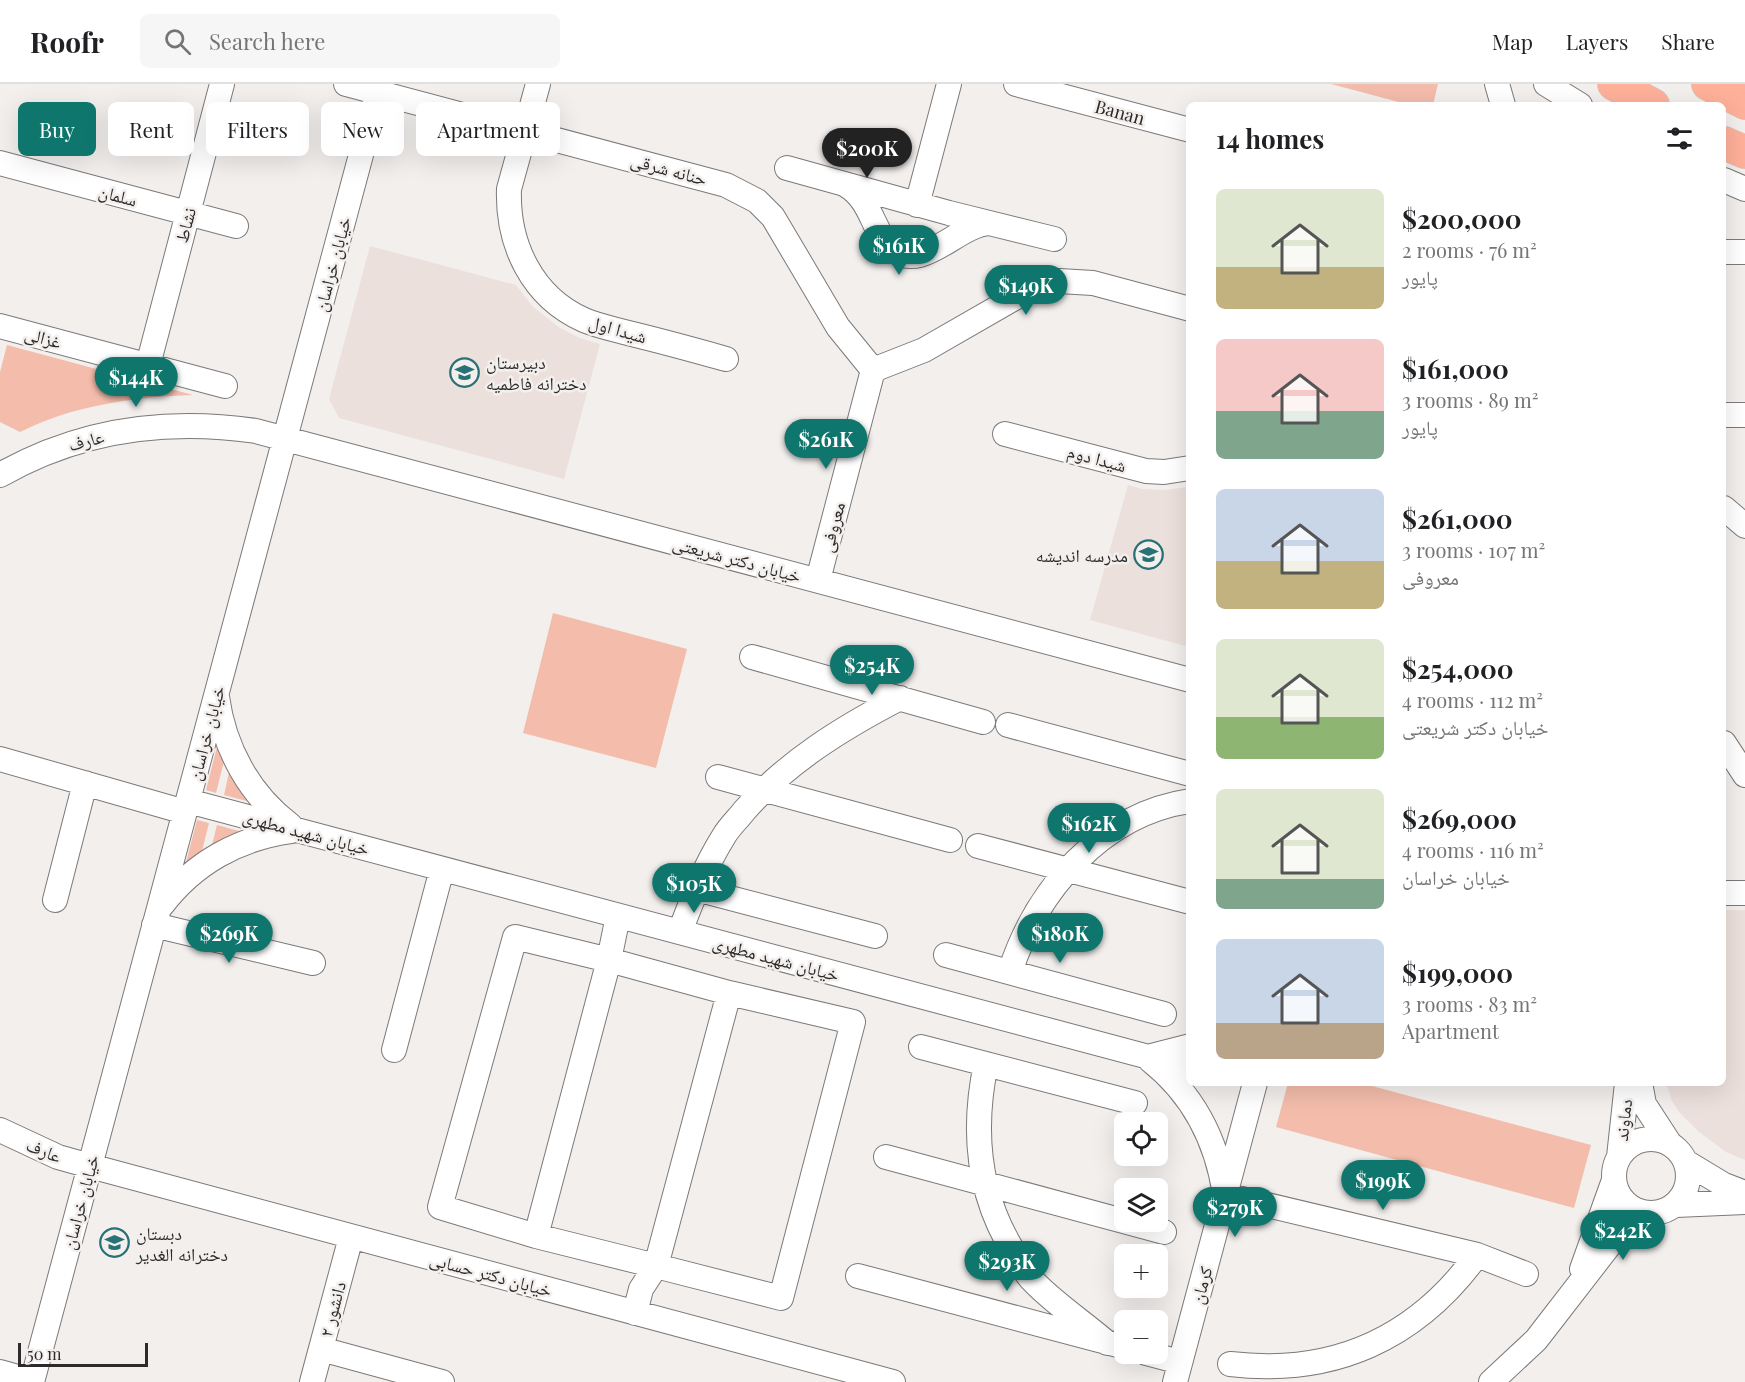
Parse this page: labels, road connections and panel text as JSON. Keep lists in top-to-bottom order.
{
  "streets": {
    "street": [
      "Banan",
      "حنانه شرقی",
      "سلمان",
      "نشاط",
      "خیابان خراسان",
      "شیدا اول",
      "غزالی",
      "عارف",
      "شیدا دوم",
      "معروفی",
      "خیابان دکتر شریعتی",
      "خیابان شهید مطهری",
      "دماوند",
      "خیابان دکتر حسابی",
      "کرمان",
      "دانشور ۲"
    ]
  },
  "crossings": [
    ["حنانه شرقی", "خیابان خراسان"],
    ["حنانه شرقی", "معروفی"],
    ["سلمان", "نشاط"],
    ["نشاط", "غزالی"],
    ["خیابان خراسان", "عارف"],
    ["خیابان خراسان", "خیابان دکتر شریعتی"],
    ["خیابان خراسان", "خیابان شهید مطهری"],
    ["خیابان خراسان", "خیابان دکتر حسابی"],
    ["عارف", "خیابان دکتر شریعتی"],
    ["عارف", "خیابان دکتر حسابی"],
    ["معروفی", "خیابان دکتر شریعتی"],
    ["خیابان دکتر حسابی", "دانشور ۲"]
  ],
  "places": {
    "school or university": ["دبیرستان دخترانه فاطمیه", "مدرسه اندیشه", "دبستان دخترانه الغدیر"]
  },
  "scale_bar": "50 m",
  "page": {
    "header": "Roofr",
    "search": "Search here",
    "nav": ["Map", "Layers", "Share"],
    "chip": [
      "Buy",
      "Rent",
      "Filters",
      "New",
      "Apartment"
    ],
    "heading": "14 homes",
    "price": [
      "$200K",
      "$161K",
      "$149K",
      "$144K",
      "$261K",
      "$254K",
      "$162K",
      "$105K",
      "$269K",
      "$180K",
      "$199K",
      "$279K",
      "$242K",
      "$293K"
    ],
    "list": [
      {
        "name": "$200,000",
        "note": "2 rooms · 76 m² · پایور"
      },
      {
        "name": "$161,000",
        "note": "3 rooms · 89 m² · پایور"
      },
      {
        "name": "$261,000",
        "note": "3 rooms · 107 m² · معروفی"
      },
      {
        "name": "$254,000",
        "note": "4 rooms · 112 m² · خیابان دکتر شریعتی"
      },
      {
        "name": "$269,000",
        "note": "4 rooms · 116 m² · خیابان خراسان"
      },
      {
        "name": "$199,000",
        "note": "3 rooms · 83 m² · Apartment"
      }
    ],
    "map_buttons": ["+", "−"],
    "scale": "50 m"
  }
}
